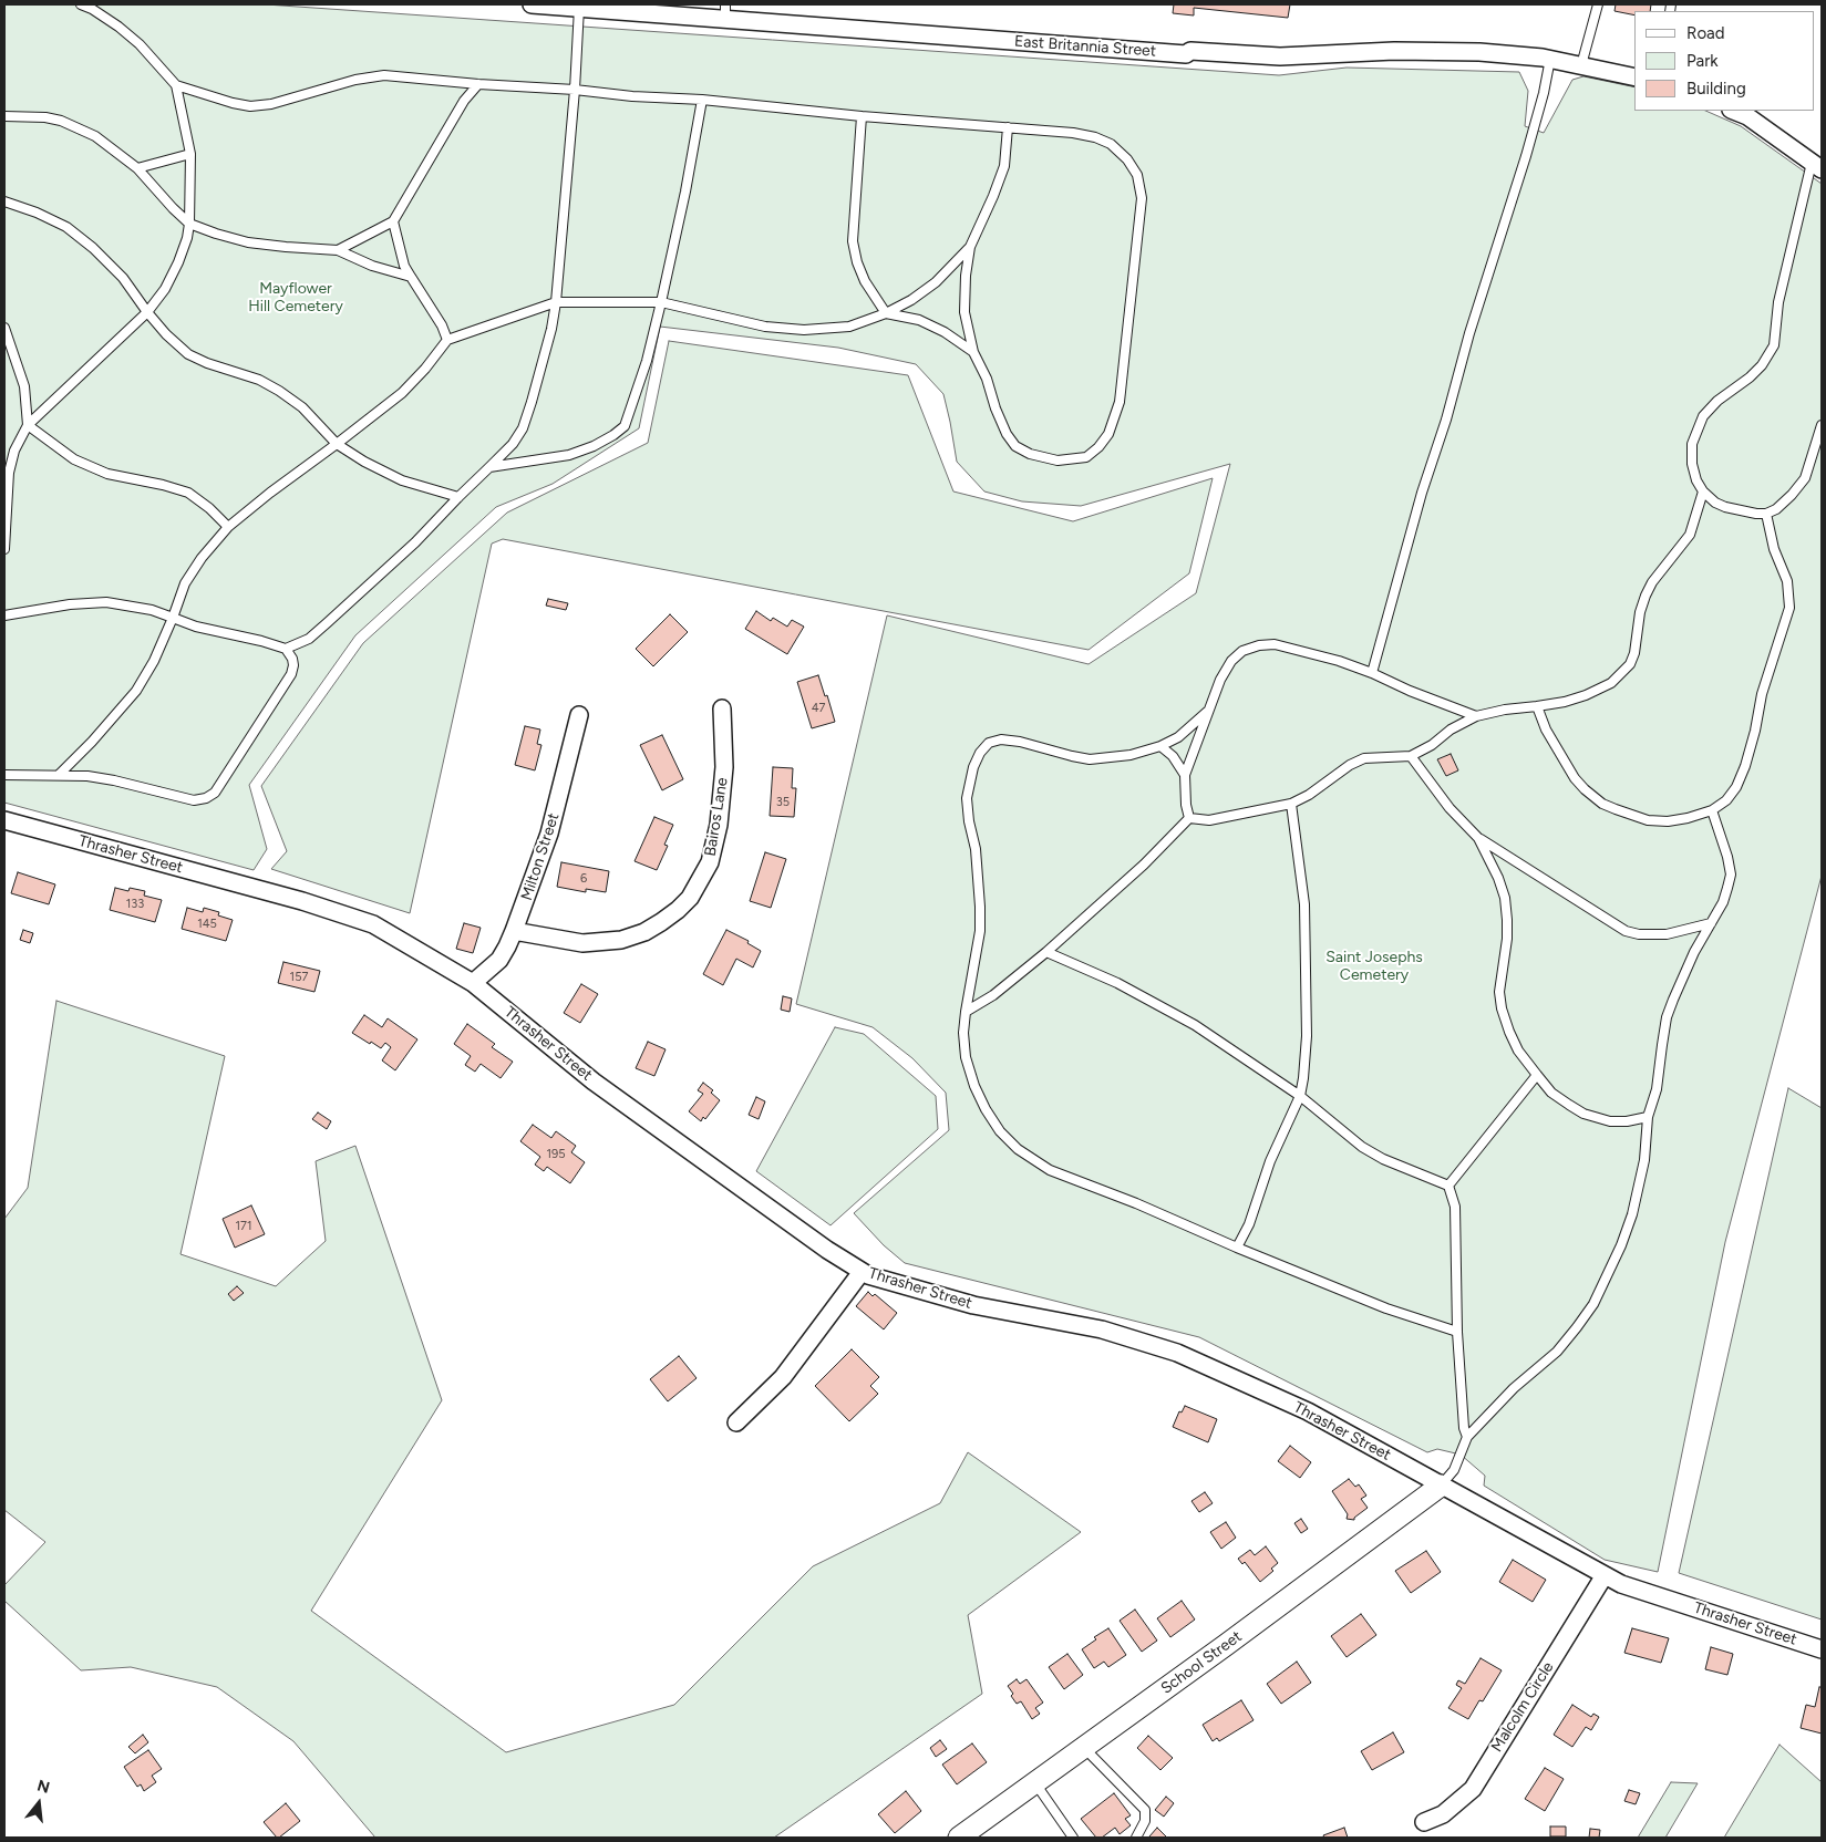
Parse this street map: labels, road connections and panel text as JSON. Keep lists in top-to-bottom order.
{
  "streets": {
    "street": [
      "East Britannia Street",
      "Bairos Lane",
      "Thrasher Street",
      "Milton Street",
      "School Street",
      "Malcolm Circle"
    ]
  },
  "crossings": [
    ["Bairos Lane", "Milton Street"],
    ["Thrasher Street", "Milton Street"],
    ["Thrasher Street", "School Street"],
    ["Thrasher Street", "Malcolm Circle"]
  ],
  "parks": ["Mayflower Hill Cemetery", "Saint Josephs Cemetery"],
  "house_numbers": [
    "47",
    "35",
    "6",
    "133",
    "145",
    "157",
    "195",
    "171"
  ],
  "legend": ["Road", "Park", "Building"],
  "north": "top"
}
